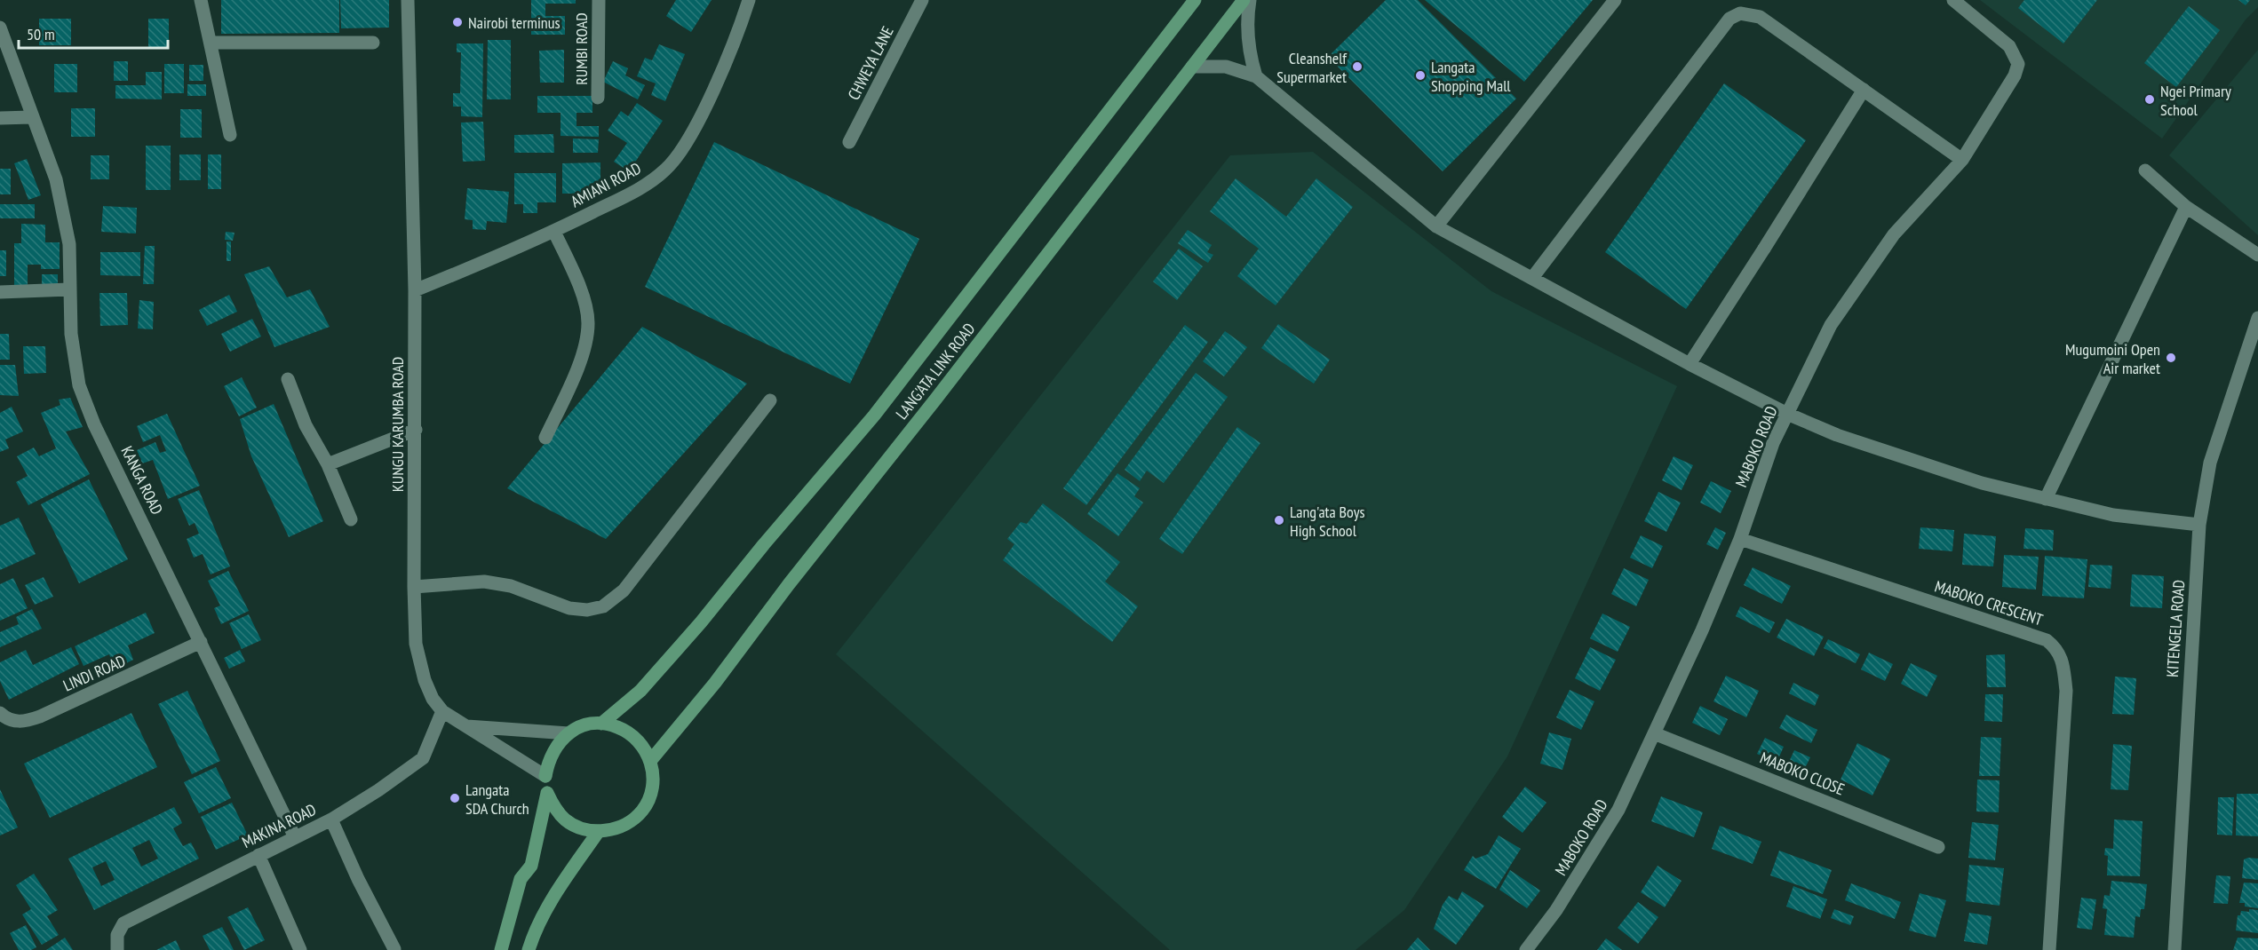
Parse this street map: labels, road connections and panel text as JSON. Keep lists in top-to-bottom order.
{
  "streets": {
    "main road": ["LANG'ATA LINK ROAD"],
    "street": [
      "RUMBI ROAD",
      "CHWEYA LANE",
      "AMIANI ROAD",
      "KUNGU KARUMBA ROAD",
      "MABOKO ROAD",
      "KANGA ROAD",
      "MABOKO CRESCENT",
      "KITENGELA ROAD",
      "LINDI ROAD",
      "MABOKO CLOSE",
      "MAKINA ROAD"
    ]
  },
  "crossings": [
    ["AMIANI ROAD", "KUNGU KARUMBA ROAD"],
    ["KUNGU KARUMBA ROAD", "MAKINA ROAD"],
    ["MABOKO ROAD", "MABOKO CRESCENT"],
    ["MABOKO ROAD", "MABOKO CLOSE"],
    ["KANGA ROAD", "LINDI ROAD"],
    ["KANGA ROAD", "MAKINA ROAD"]
  ],
  "places": [
    "Nairobi terminus",
    "Cleanshelf Supermarket",
    "Langata Shopping Mall",
    "Ngei Primary School",
    "Mugumoini Open Air market",
    "Lang'ata Boys High School",
    "Langata SDA Church"
  ],
  "scale_bar": "50 m"
}
